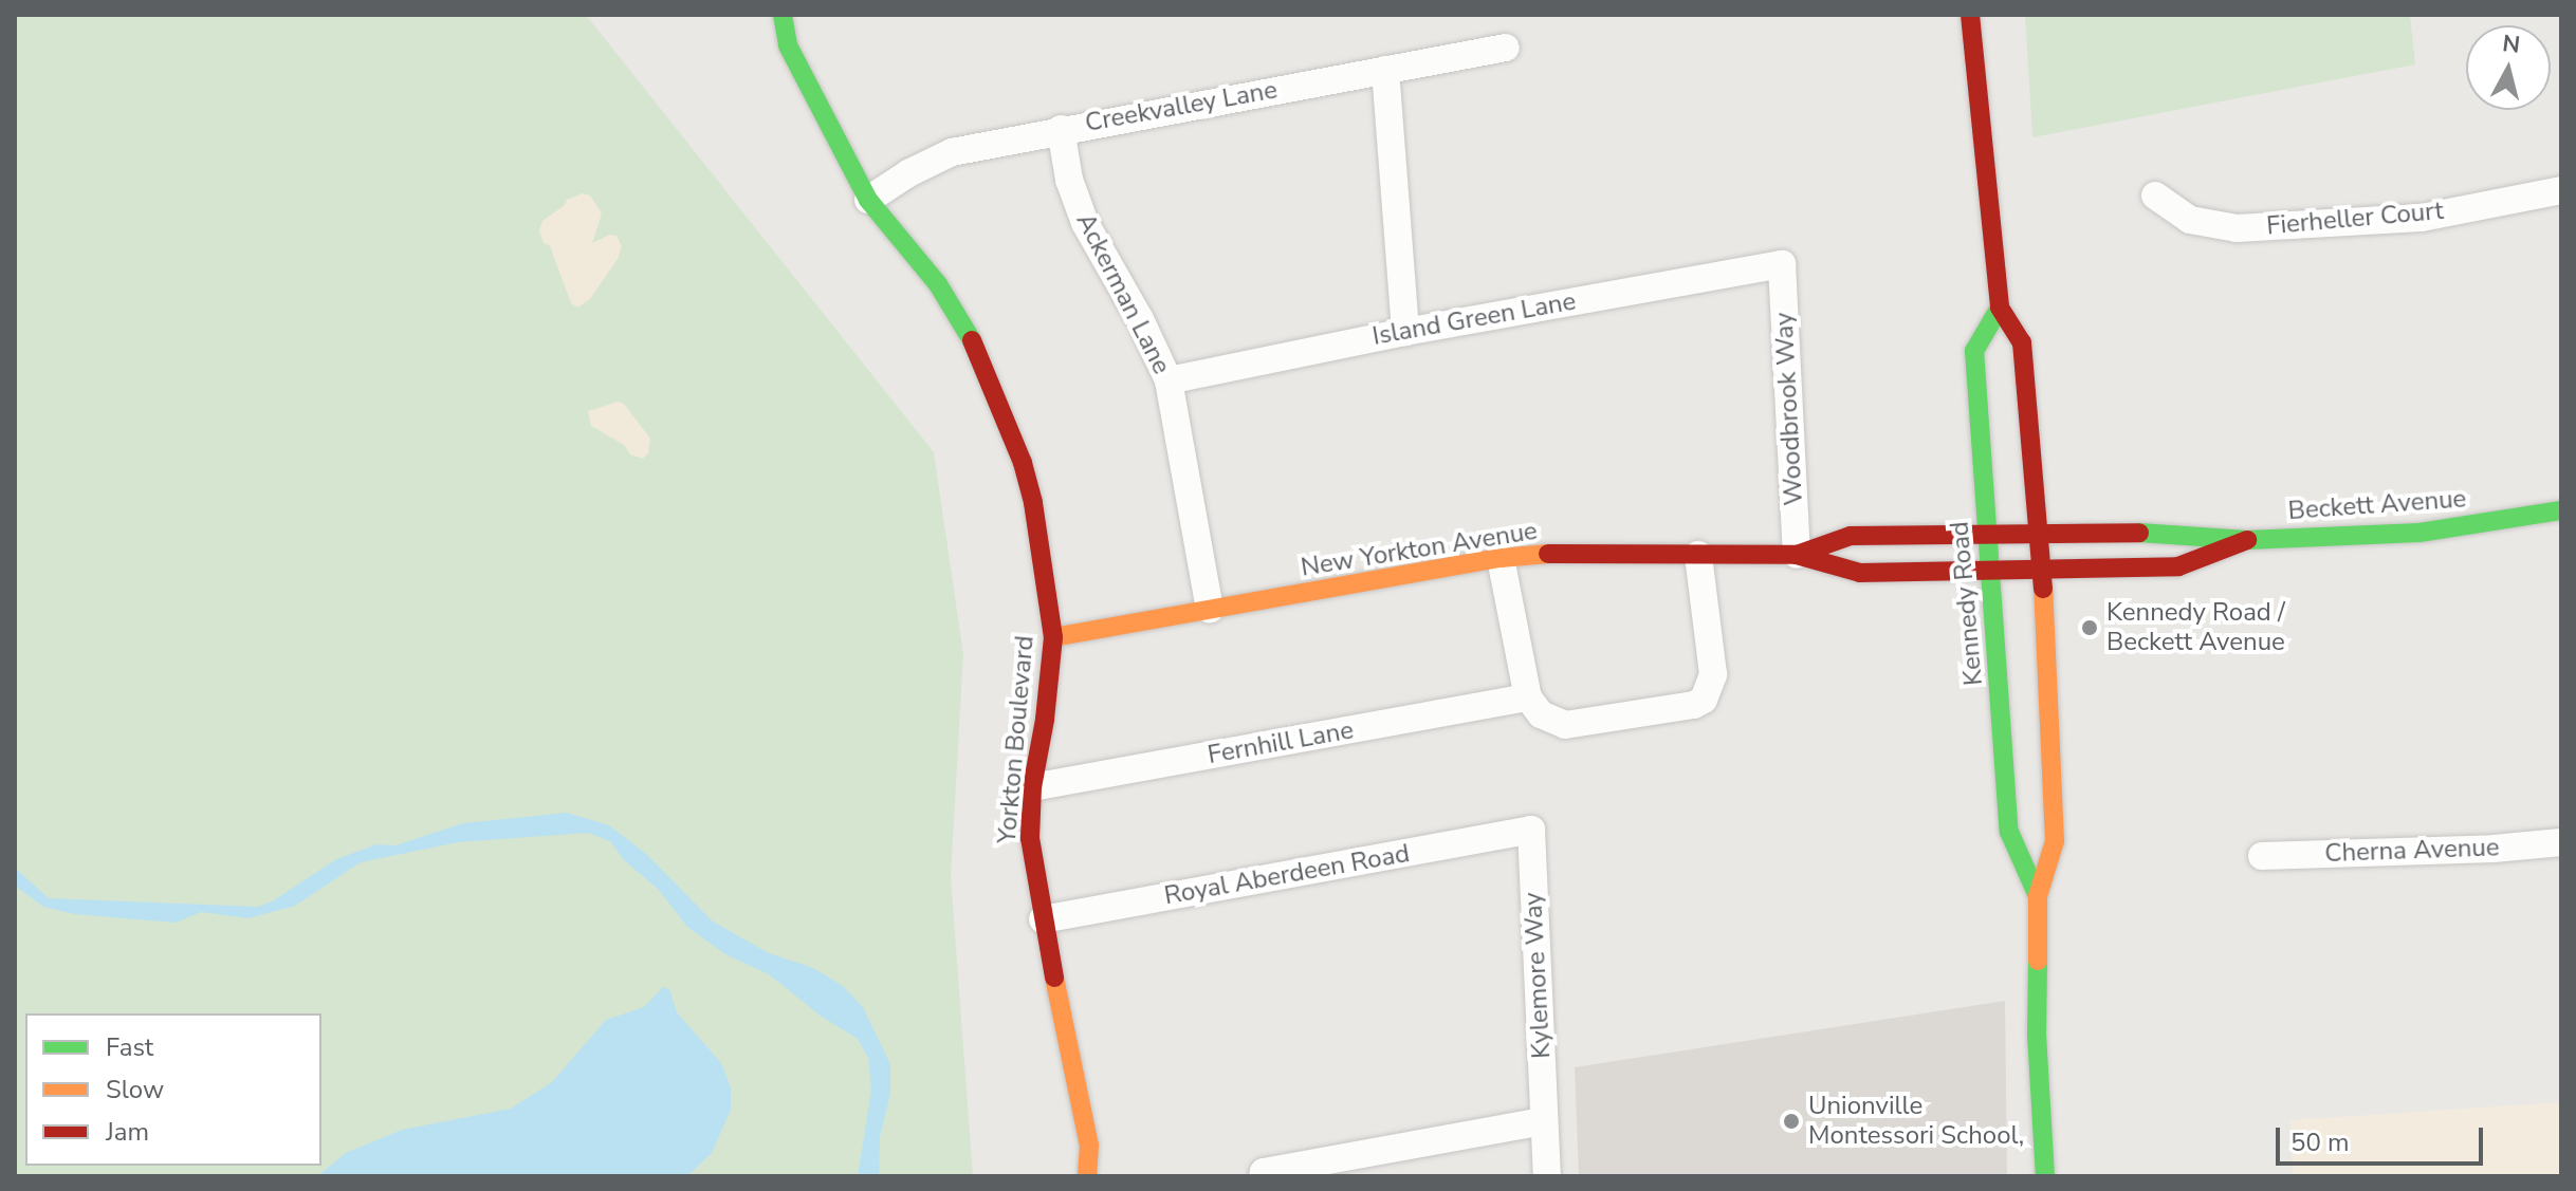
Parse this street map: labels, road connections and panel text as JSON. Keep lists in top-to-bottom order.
{
  "streets": {
    "street": [
      "Creekvalley Lane",
      "Fierheller Court",
      "Ackerman Lane",
      "Island Green Lane",
      "Woodbrook Way",
      "Beckett Avenue",
      "New Yorkton Avenue",
      "Kennedy Road",
      "Yorkton Boulevard",
      "Fernhill Lane",
      "Cherna Avenue",
      "Royal Aberdeen Road",
      "Kylemore Way"
    ]
  },
  "crossings": [
    ["Creekvalley Lane", "Ackerman Lane"],
    ["Creekvalley Lane", "Yorkton Boulevard"],
    ["Ackerman Lane", "Island Green Lane"],
    ["Ackerman Lane", "New Yorkton Avenue"],
    ["Island Green Lane", "Woodbrook Way"],
    ["Woodbrook Way", "New Yorkton Avenue"],
    ["Beckett Avenue", "New Yorkton Avenue"],
    ["Beckett Avenue", "Kennedy Road"],
    ["New Yorkton Avenue", "Kennedy Road"],
    ["New Yorkton Avenue", "Yorkton Boulevard"],
    ["Yorkton Boulevard", "Fernhill Lane"],
    ["Yorkton Boulevard", "Royal Aberdeen Road"],
    ["Royal Aberdeen Road", "Kylemore Way"]
  ],
  "places": ["Kennedy Road / Beckett Avenue", "Unionville Montessori School,"],
  "legend": ["Fast", "Slow", "Jam"],
  "scale_bar": "50 m",
  "north": "top"
}
